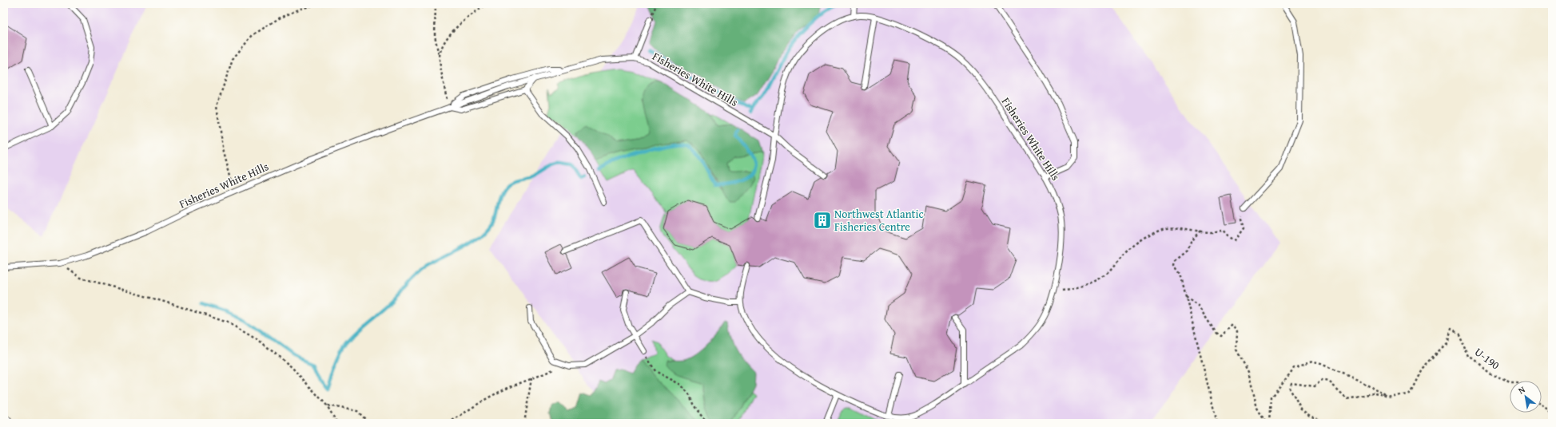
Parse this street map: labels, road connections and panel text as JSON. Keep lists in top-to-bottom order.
{
  "streets": {
    "lane": ["Fisheries White Hills"],
    "path": ["U-190"]
  },
  "places": {
    "building": ["Northwest Atlantic Fisheries Centre"]
  },
  "north": "top left"
}
